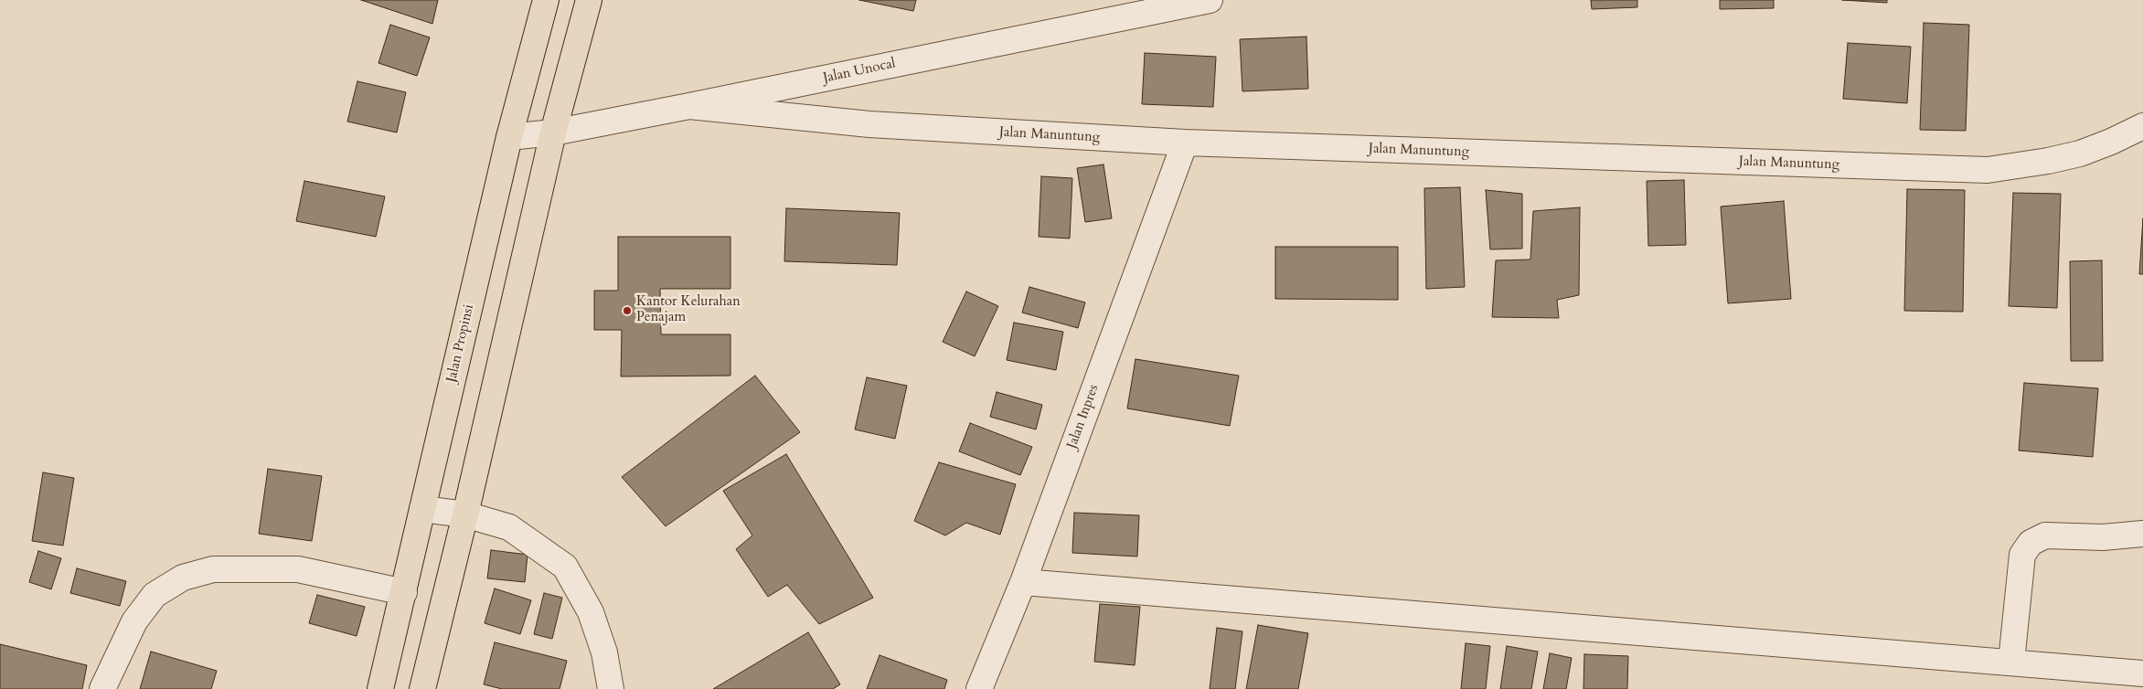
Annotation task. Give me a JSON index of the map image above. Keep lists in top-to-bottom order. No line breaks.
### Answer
{"streets":{"highway":["Jalan Propinsi"],"street":["Jalan Unocal","Jalan Manuntung","Jalan Inpres"]},"crossings":[["Jalan Unocal","Jalan Manuntung"],["Jalan Unocal","Jalan Propinsi"],["Jalan Manuntung","Jalan Inpres"]],"places":["Kantor Kelurahan Penajam"]}
